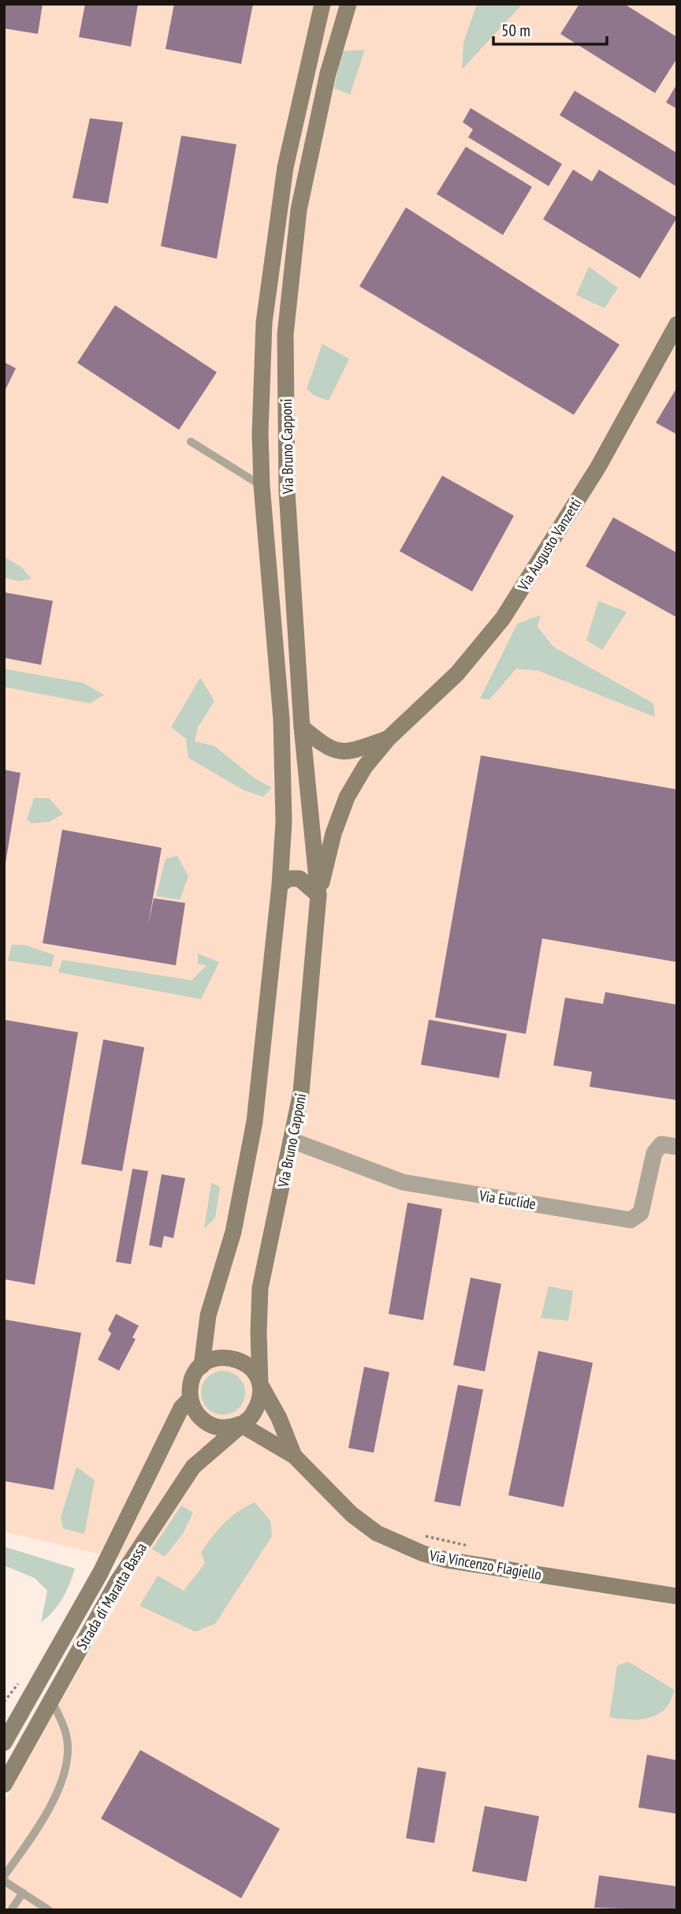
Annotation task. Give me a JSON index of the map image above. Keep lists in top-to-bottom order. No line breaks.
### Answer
{"streets":{"main road":["Via Bruno Capponi","Via Augusto Vanzetti","Via Vincenzo Flagiello","Strada di Maratta Bassa"],"street":["Via Euclide"]},"crossings":[["Via Bruno Capponi","Via Augusto Vanzetti"],["Via Bruno Capponi","Via Euclide"],["Via Bruno Capponi","Via Vincenzo Flagiello"],["Via Bruno Capponi","Strada di Maratta Bassa"],["Via Vincenzo Flagiello","Strada di Maratta Bassa"]],"scale_bar":"50 m"}
